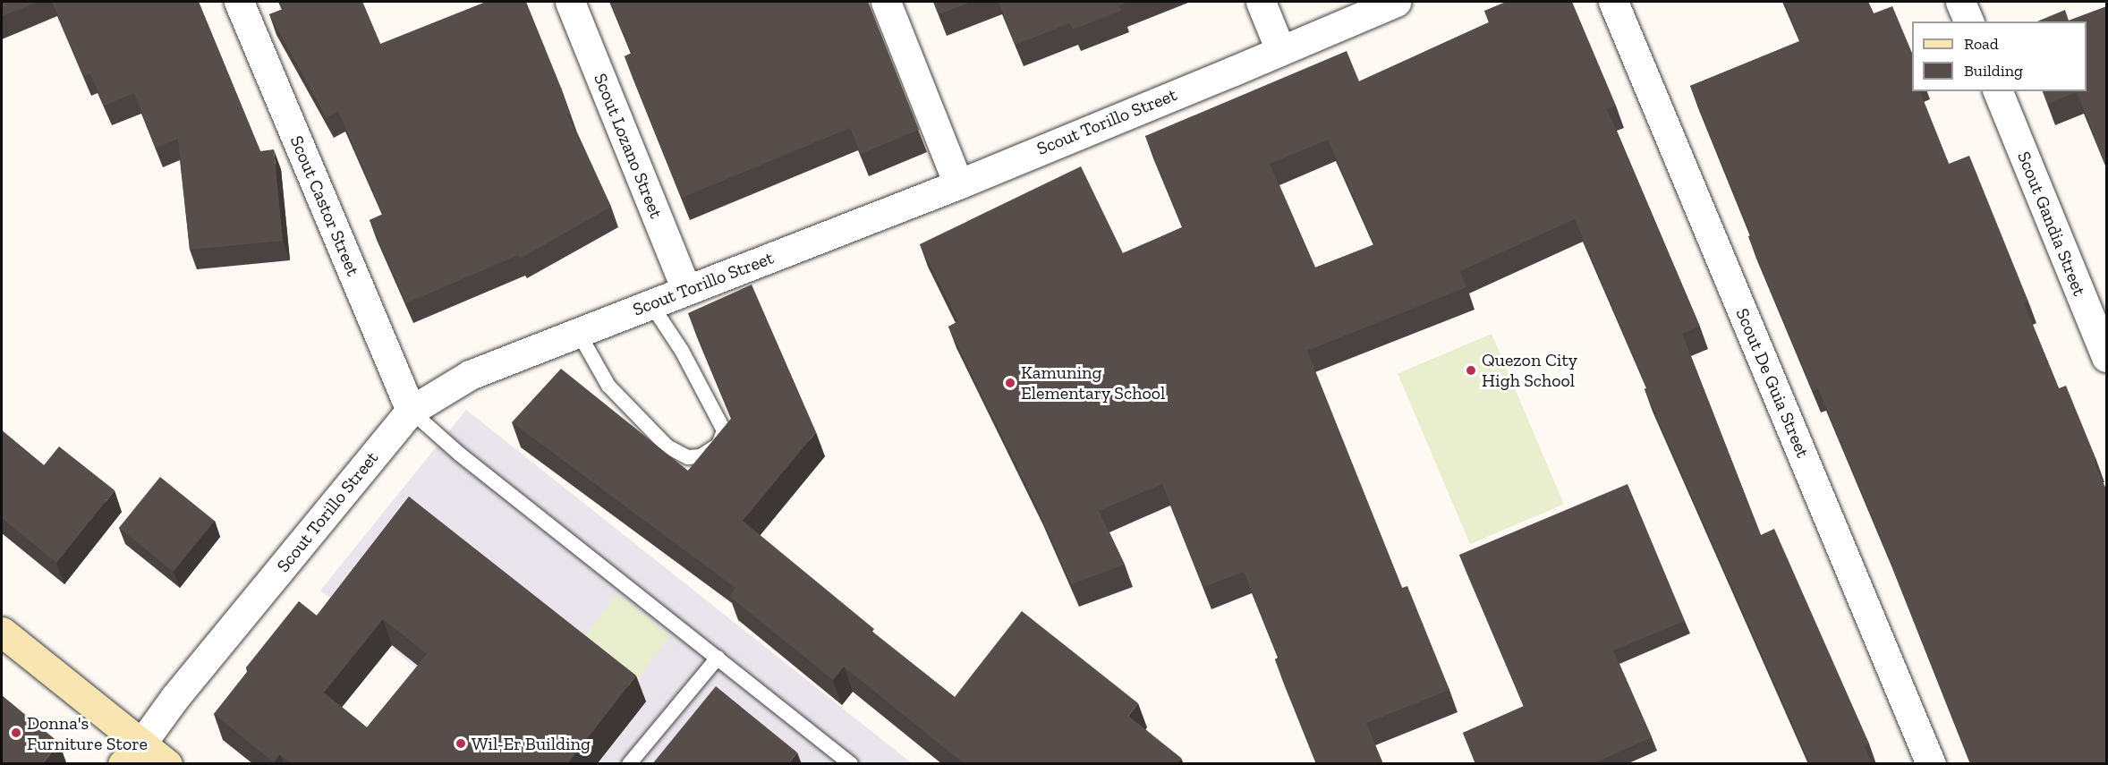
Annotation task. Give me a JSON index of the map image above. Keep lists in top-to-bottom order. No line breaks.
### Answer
{"streets":{"street":["Scout Torillo Street","Scout Lozano Street","Scout Castor Street","Scout Gandia Street","Scout De Guia Street"]},"crossings":[["Scout Torillo Street","Scout Lozano Street"],["Scout Torillo Street","Scout Castor Street"]],"places":["Quezon City High School","Kamuning Elementary School","Donna's Furniture Store","Wil-Er Building"],"legend":["Road","Building"]}
